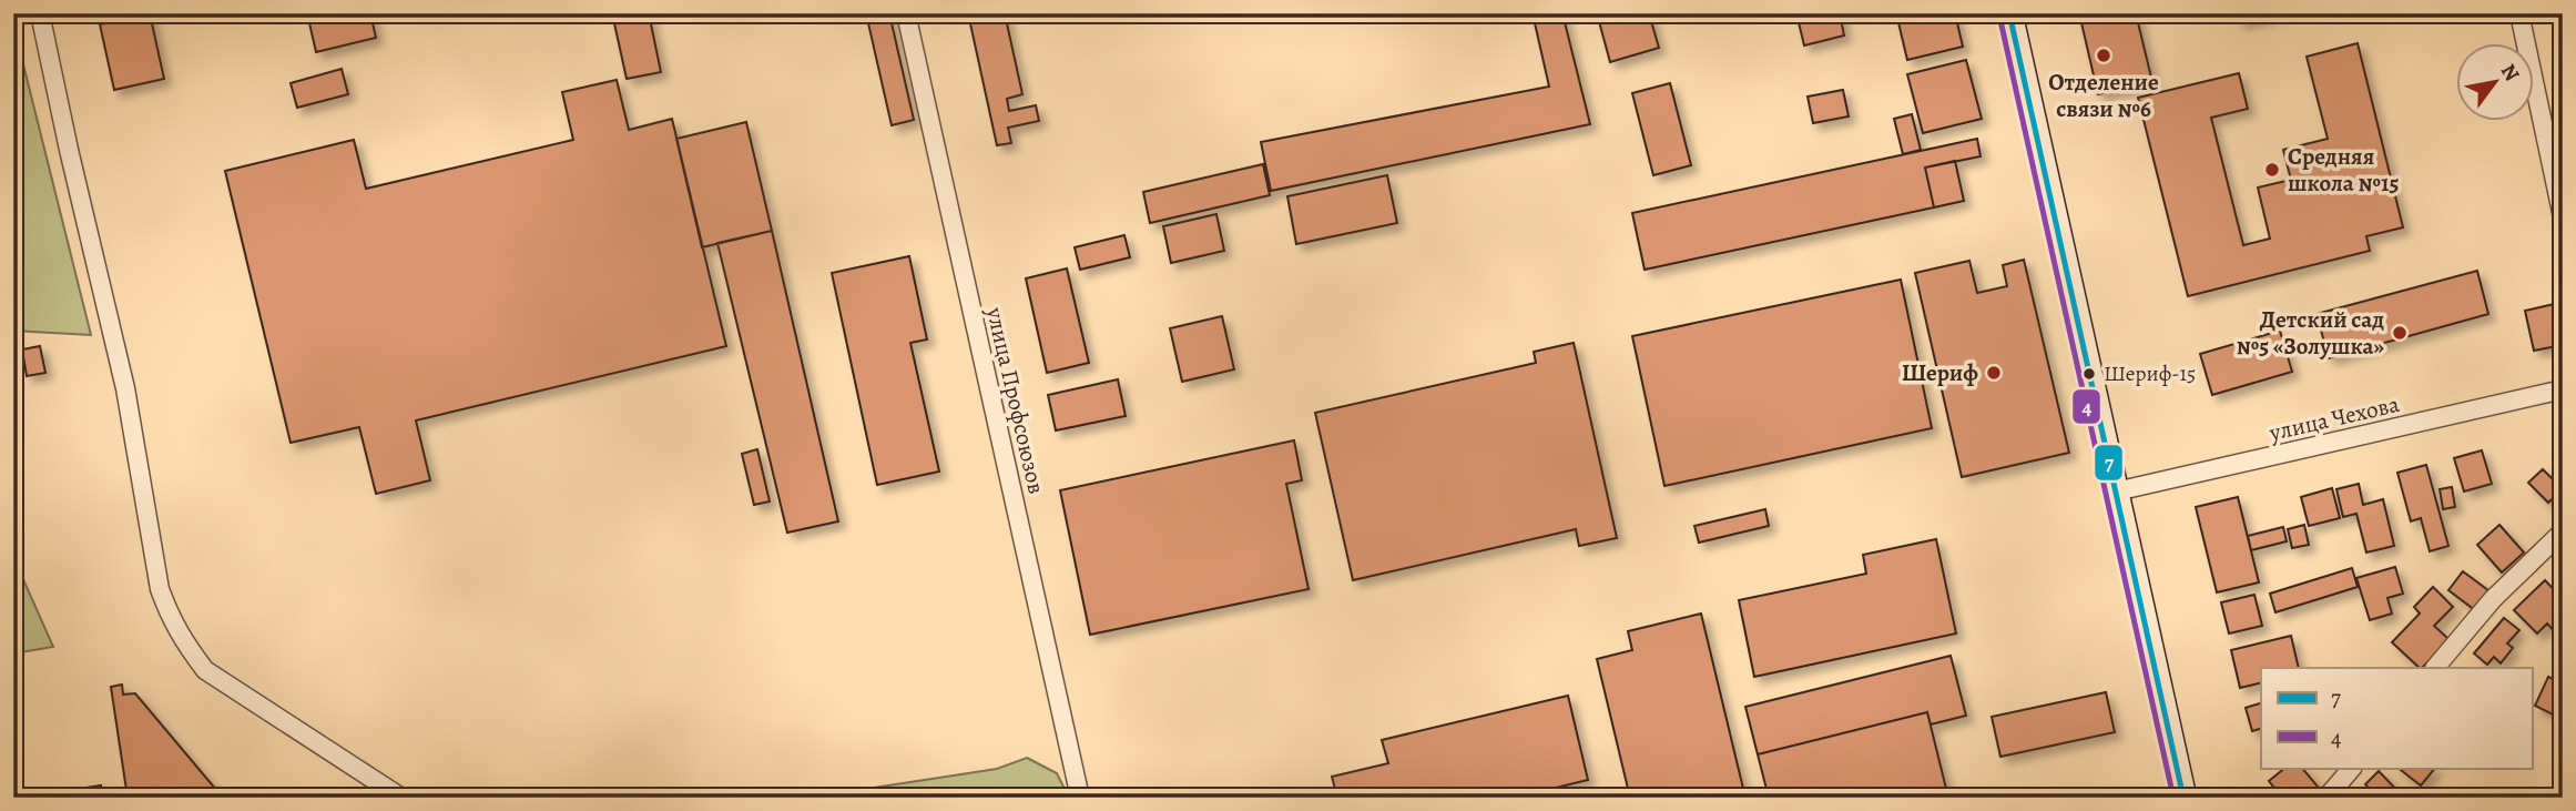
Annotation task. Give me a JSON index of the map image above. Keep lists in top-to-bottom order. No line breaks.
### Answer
{"streets":{"street":["улица Профсоюзов","улица Чехова"]},"places":["Отделение связи №6","Средняя школа №15","Детский сад №5 «Золушка»","Шериф","Шериф-15"],"lines":["transit line 7","transit line 4"],"legend":["7","4"],"north":"top right"}
